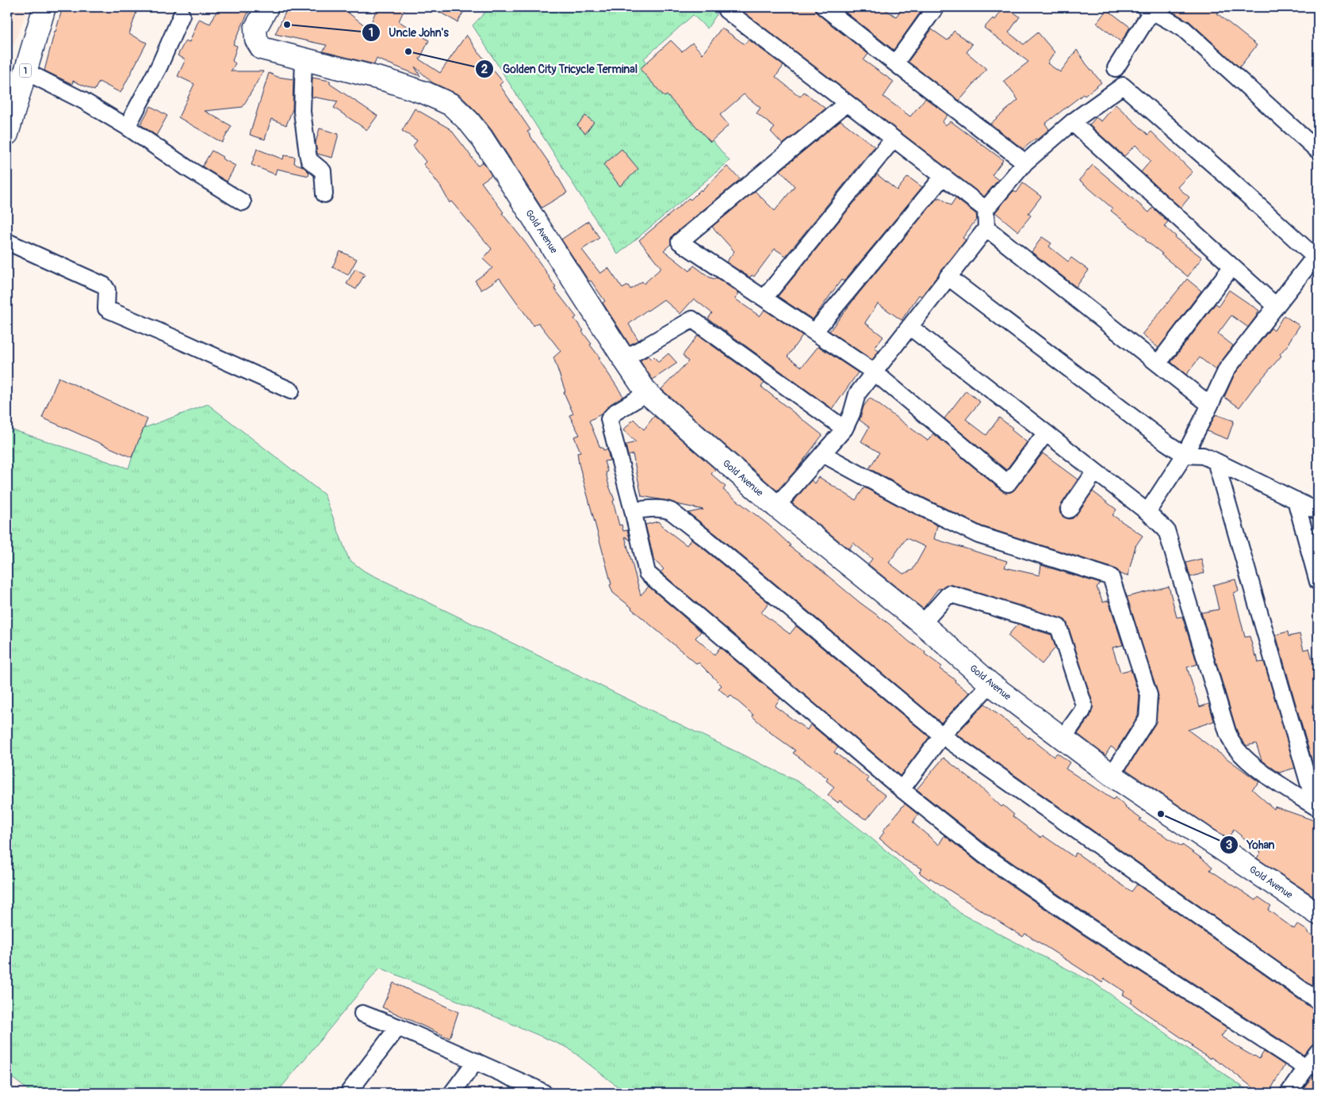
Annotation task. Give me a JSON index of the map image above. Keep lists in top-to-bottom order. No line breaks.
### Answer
{"streets":{"main road":["1","Gold Avenue"]},"places":["Uncle John's","Golden City Tricycle Terminal","Yohan"]}
